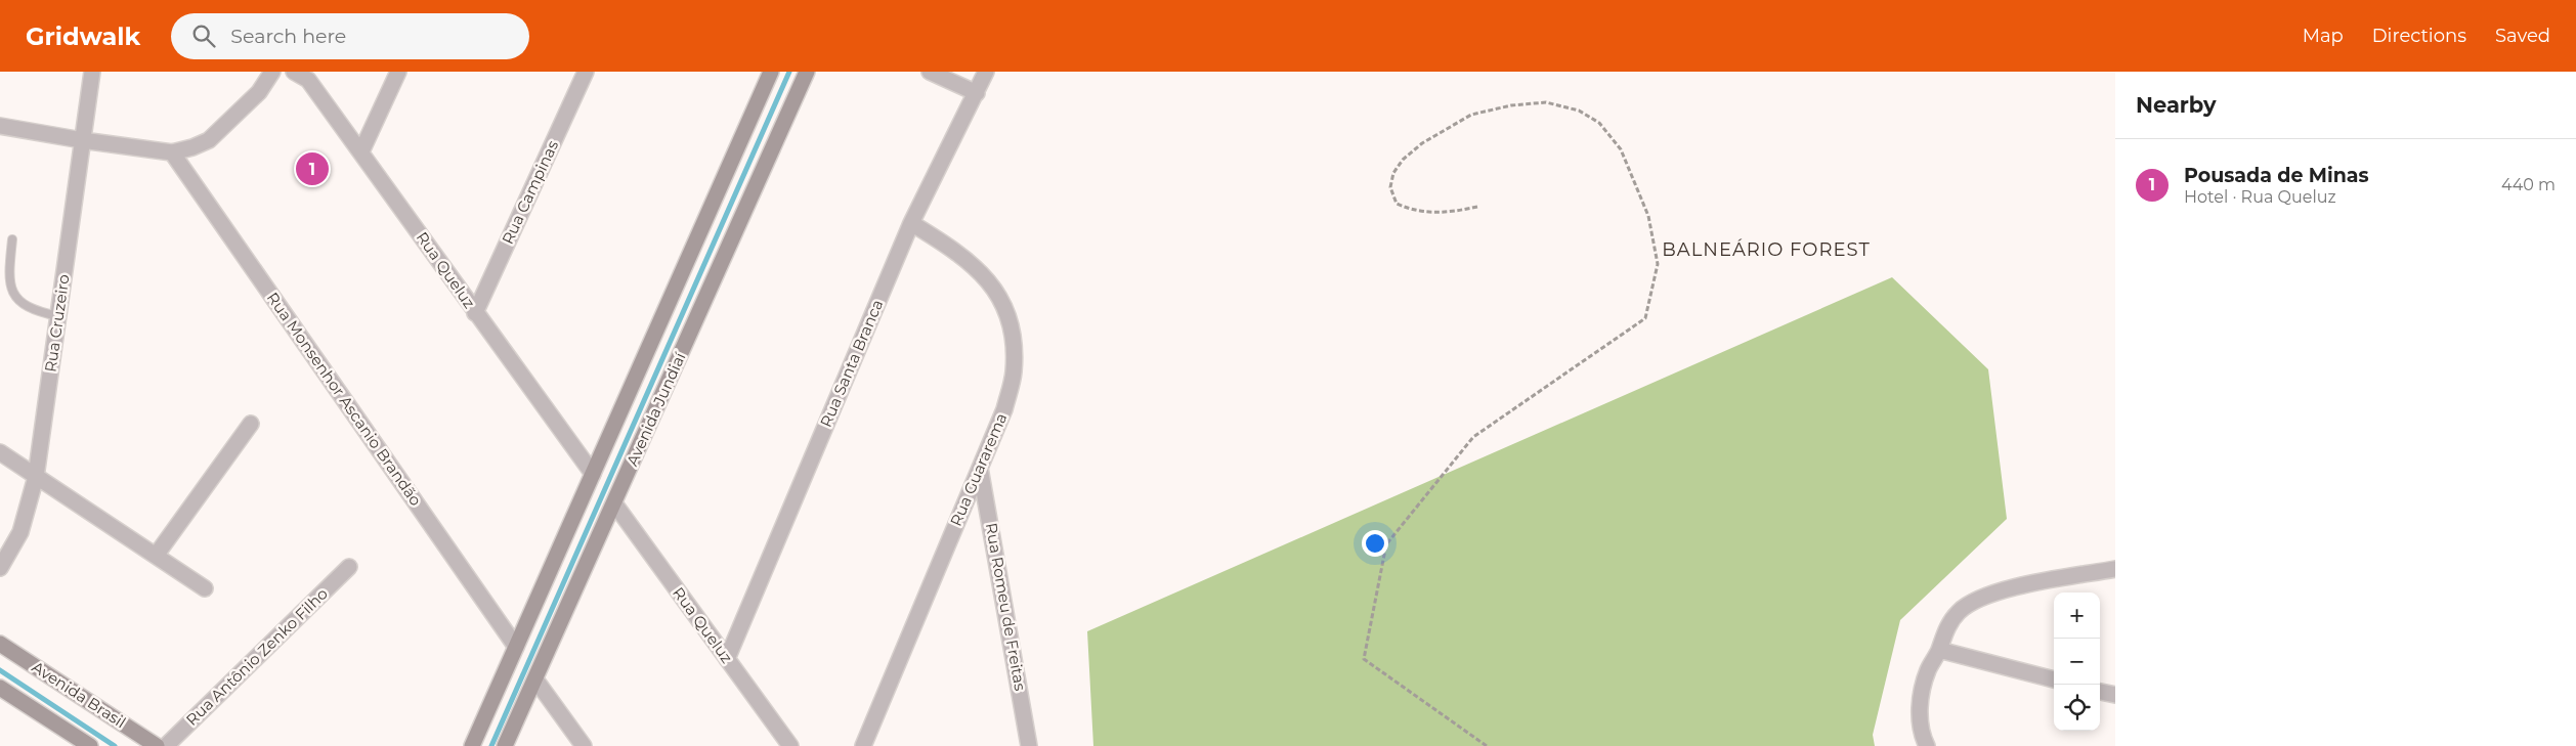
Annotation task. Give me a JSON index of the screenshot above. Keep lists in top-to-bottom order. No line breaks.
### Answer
{"streets":{"main road":["Avenida Jundiaí","Avenida Brasil"],"street":["Rua Campinas","Rua Queluz","Rua Cruzeiro","Rua Santa Branca","Rua Monsenhor Ascanio Brandão","Rua Guararema","Rua Romeu de Freitas","Rua Antônio Zenko Filho"]},"crossings":[["Rua Campinas","Rua Queluz"],["Rua Queluz","Rua Santa Branca"],["Rua Queluz","Avenida Jundiaí"],["Rua Santa Branca","Rua Guararema"],["Rua Monsenhor Ascanio Brandão","Avenida Jundiaí"],["Rua Guararema","Rua Romeu de Freitas"]],"districts":["BALNEÁRIO FOREST"],"page":{"header":"Gridwalk","search":"Search here","nav":["Map","Directions","Saved"],"heading":"Nearby","list":[{"mark":"1","name":"Pousada de Minas","note":"Hotel · Rua Queluz","value":"440 m"}],"pins":"1","map_buttons":["+","−"]}}
